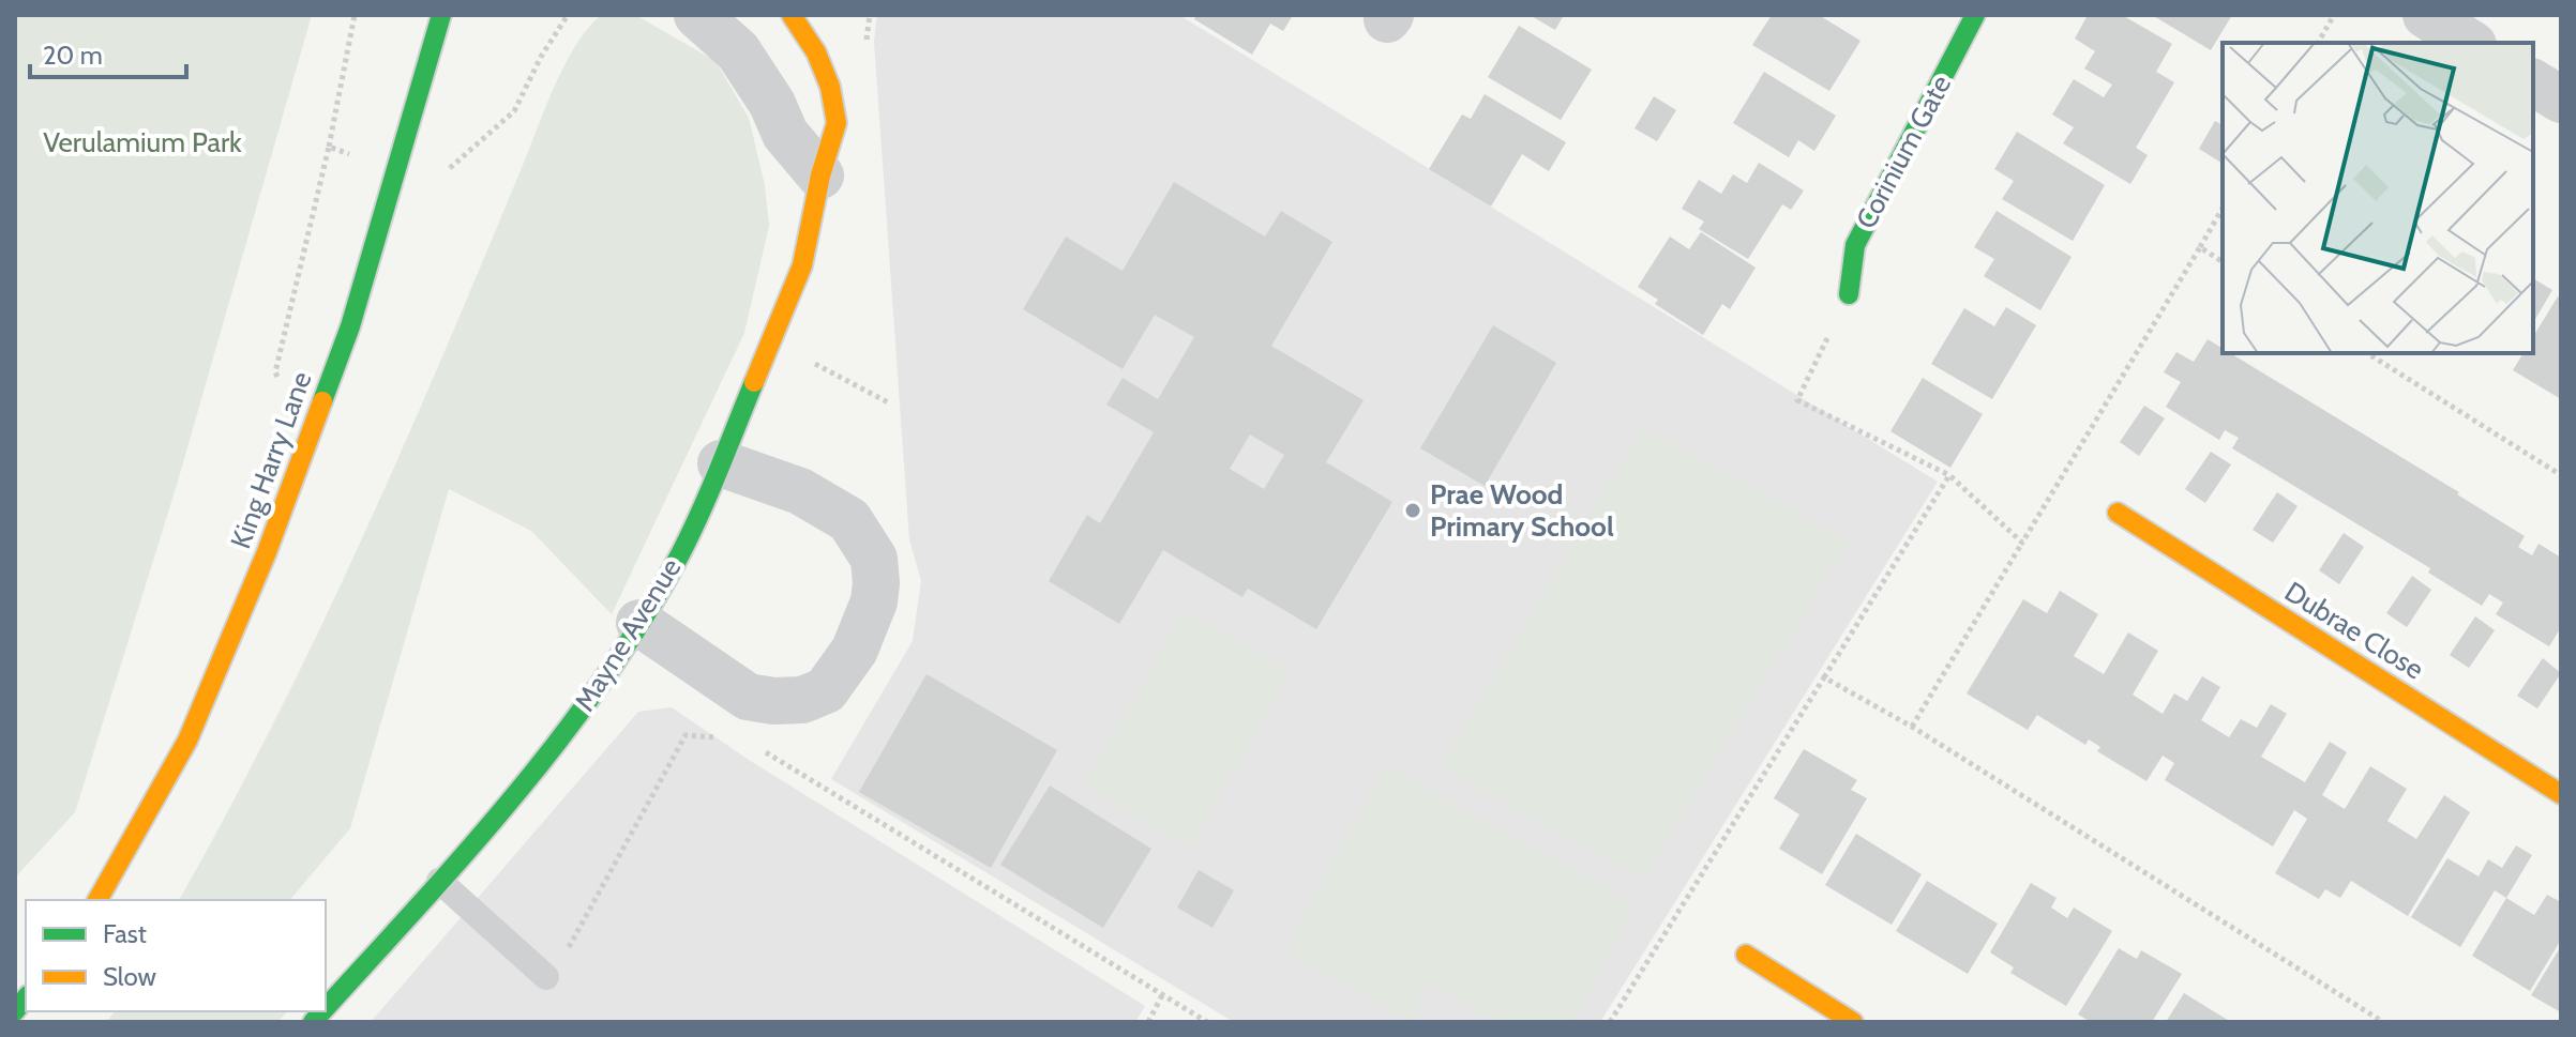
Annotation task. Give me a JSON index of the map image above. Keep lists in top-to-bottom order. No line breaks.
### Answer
{"streets":{"street":["Corinium Gate","King Harry Lane","Dubrae Close","Mayne Avenue"]},"parks":["Verulamium Park"],"places":["Prae Wood Primary School"],"legend":["Fast","Slow"],"scale_bar":"20 m"}
